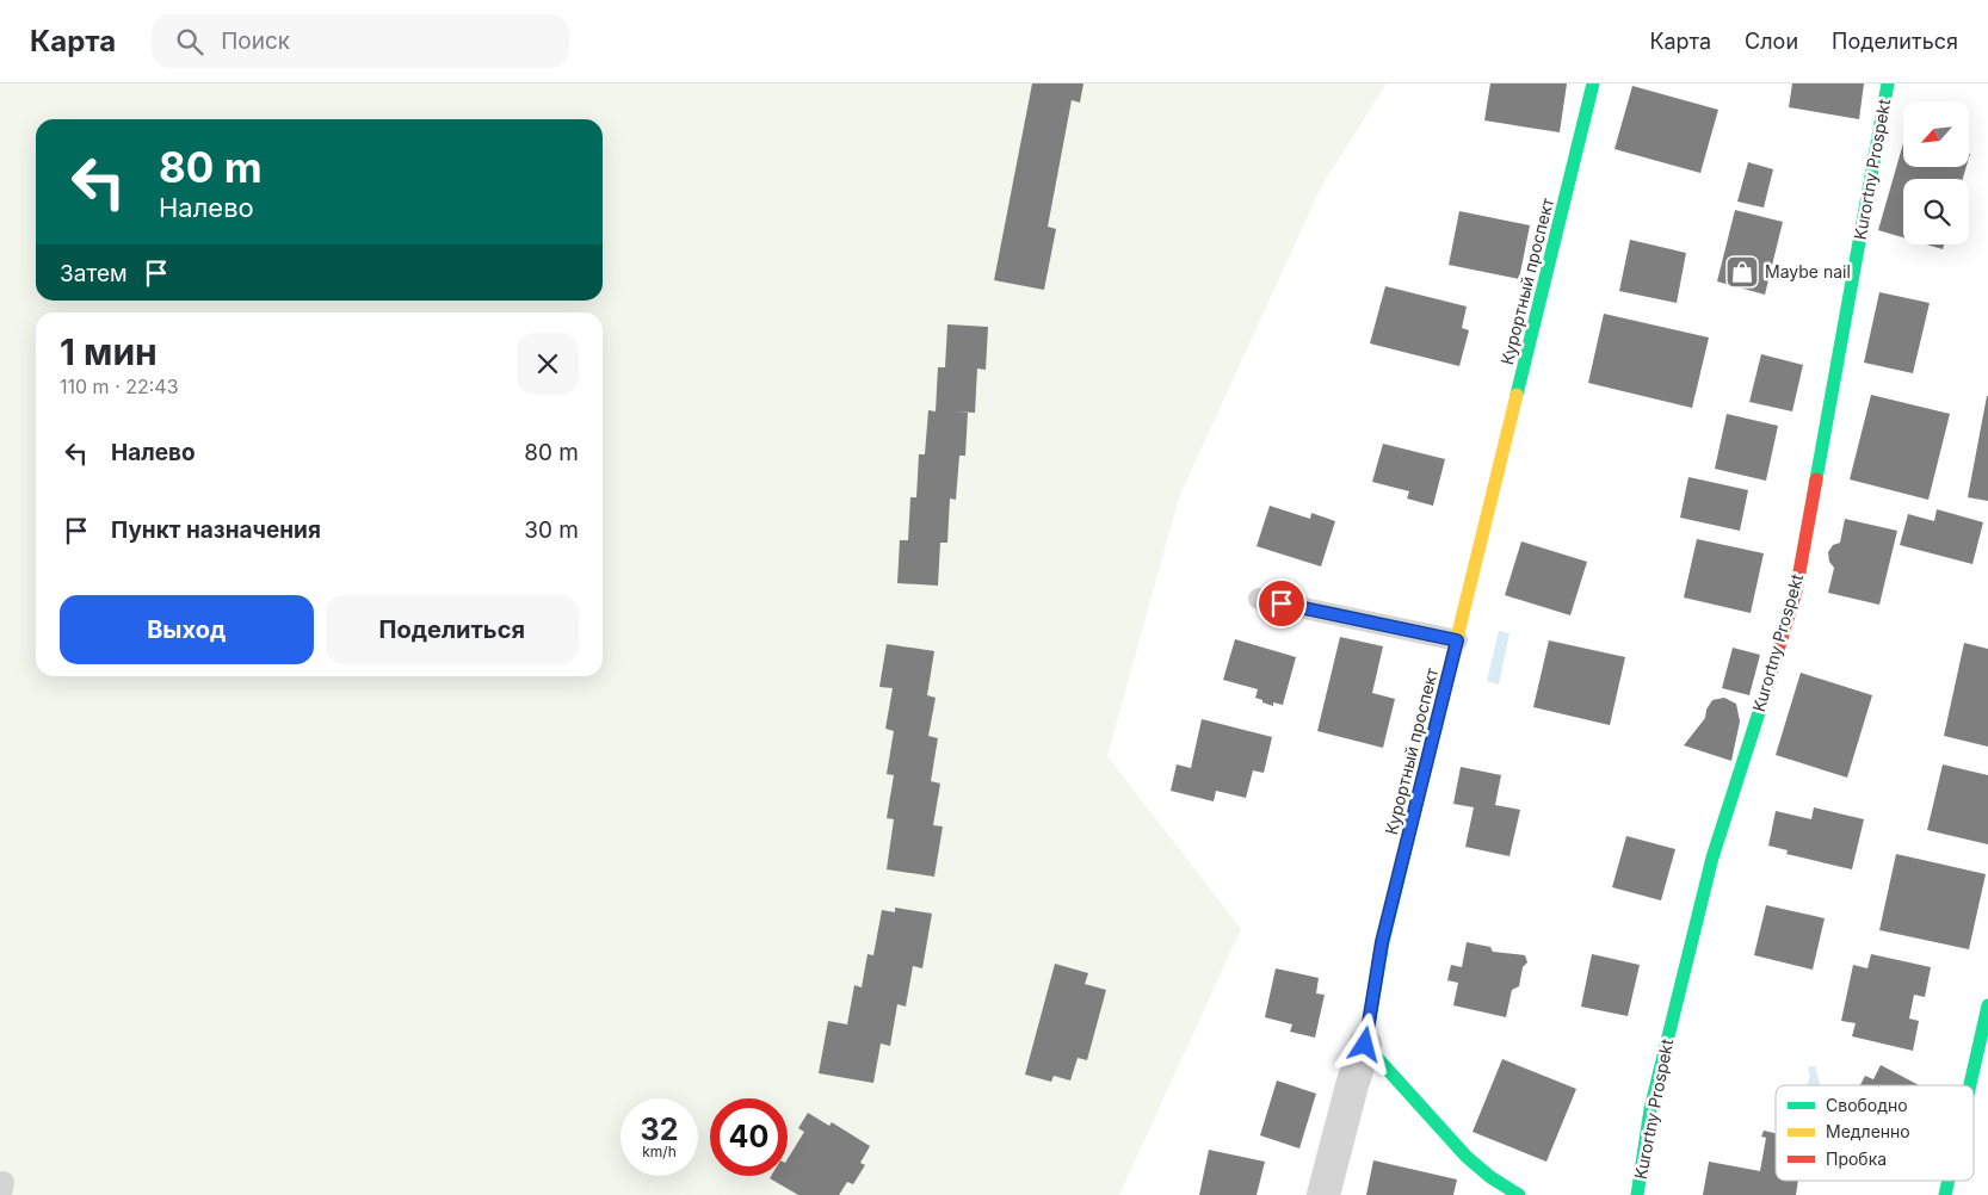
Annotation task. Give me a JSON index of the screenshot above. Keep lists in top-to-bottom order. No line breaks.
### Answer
{"streets":{"street":["Kurortny Prospekt","Курортный проспект"]},"places":{"shop":["Maybe nail"]},"legend":["Свободно","Медленно","Пробка"],"north":"bottom left","page":{"header":"Карта","search":"Поиск","nav":["Карта","Слои","Поделиться"],"turn":["80 m","Налево"],"then":"Затем","heading":["1 мин","110 m · 22:43"],"list":[{"name":"Налево","value":"80 m"},{"name":"Пункт назначения","value":"30 m"}],"buttons":["Выход","Поделиться"],"speed":"32 km/h","limit":"40"}}
